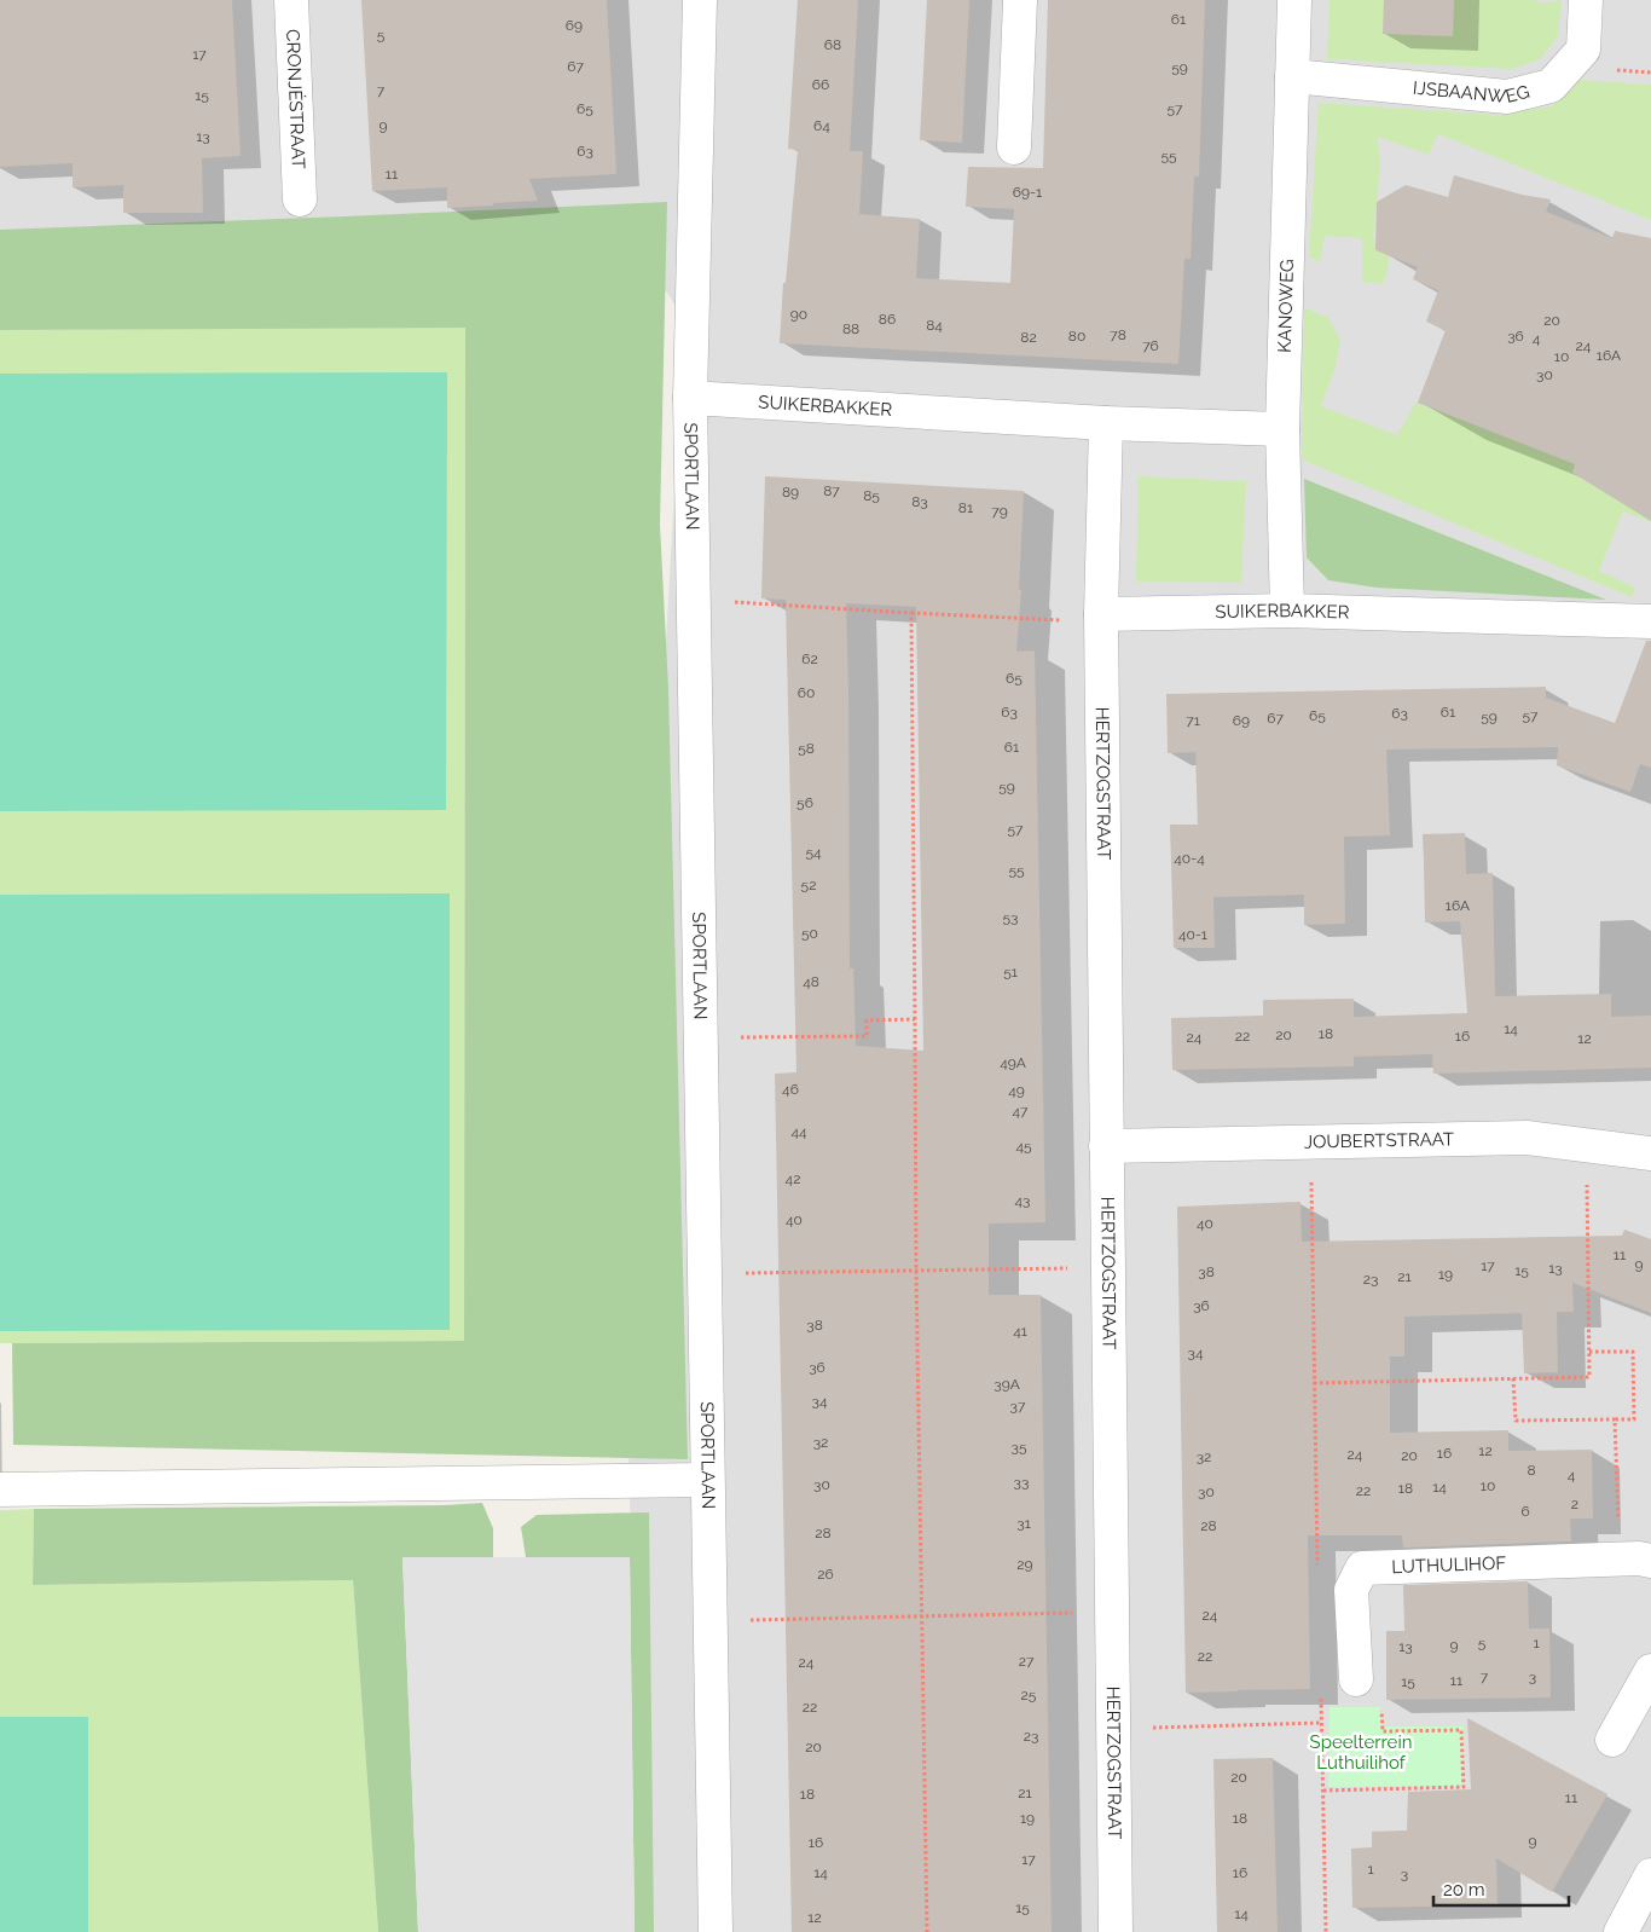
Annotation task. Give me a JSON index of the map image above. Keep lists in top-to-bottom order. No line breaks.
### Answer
{"streets":{"street":["IJSBAANWEG","CRONJÉSTRAAT","KANOWEG","SUIKERBAKKER","SPORTLAAN","HERTZOGSTRAAT","JOUBERTSTRAAT","LUTHULIHOF"]},"crossings":[["IJSBAANWEG","KANOWEG"],["KANOWEG","SUIKERBAKKER"],["SUIKERBAKKER","SPORTLAAN"],["SUIKERBAKKER","HERTZOGSTRAAT"],["HERTZOGSTRAAT","JOUBERTSTRAAT"]],"parks":["Speelterrein Luthuilihof"],"house_numbers":["61","69","5","68","17","67","59","66","7","15","65","57","9","64","13","63","55","11","69-1","90","86","20","84","88","78","80","36","82","4","76","24","16A","10","30","87","89","85","83","81","79","62","65","60","63","61","63","65","57","59","67","71","69","61","58","59","56","57","54","40-4","55","52","16A","53","50","40-1","51","48","14","18","20","22","16","24","12","49A","46","49","47","44","45","42","43","40","40","11","9","17","13","15","38","19","21","23","36","38","41","34","36","39A","34","37","32","35","12","16","24","20","32","8","4","33","30","10","14","18","22","30","2","6","31","28","28","29","26","24","5","1","9","13","22","27","24","7","3","11","15","25","22","23","20","20","21","18","11","19","18","9","16","17","1","14","16","3","15","14","12"],"scale_bar":"20 m"}
